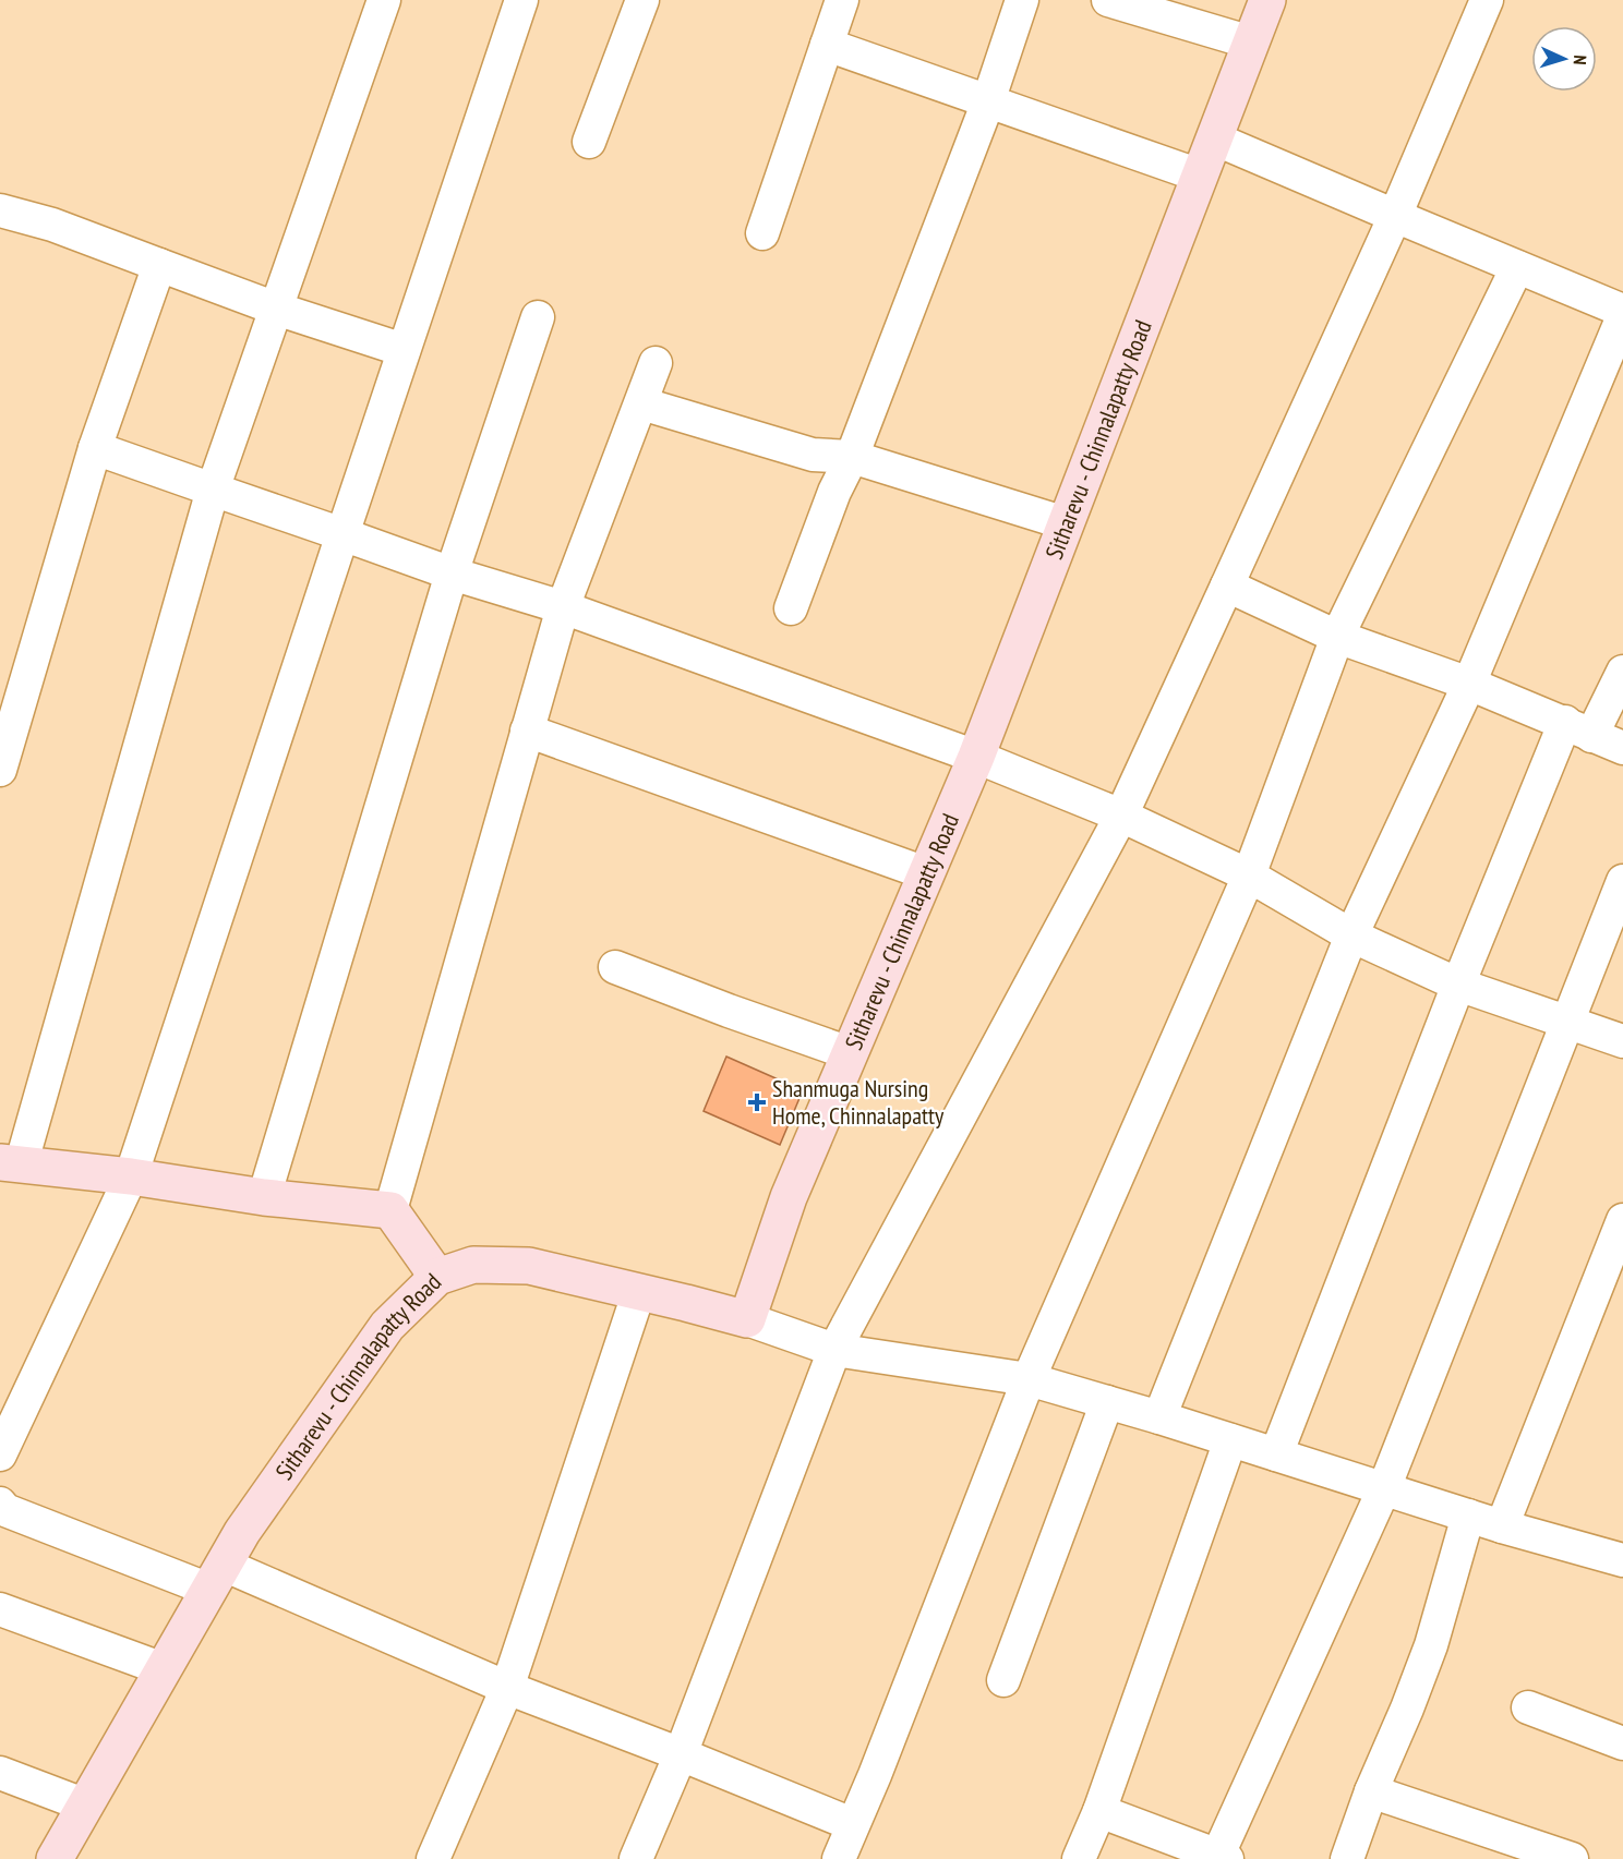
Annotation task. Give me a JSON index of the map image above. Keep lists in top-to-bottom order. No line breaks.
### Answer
{"streets":{"main road":["Sitharevu - Chinnalapatty Road"]},"places":{"health":["Shanmuga Nursing Home, Chinnalapatty"]},"north":"right"}
